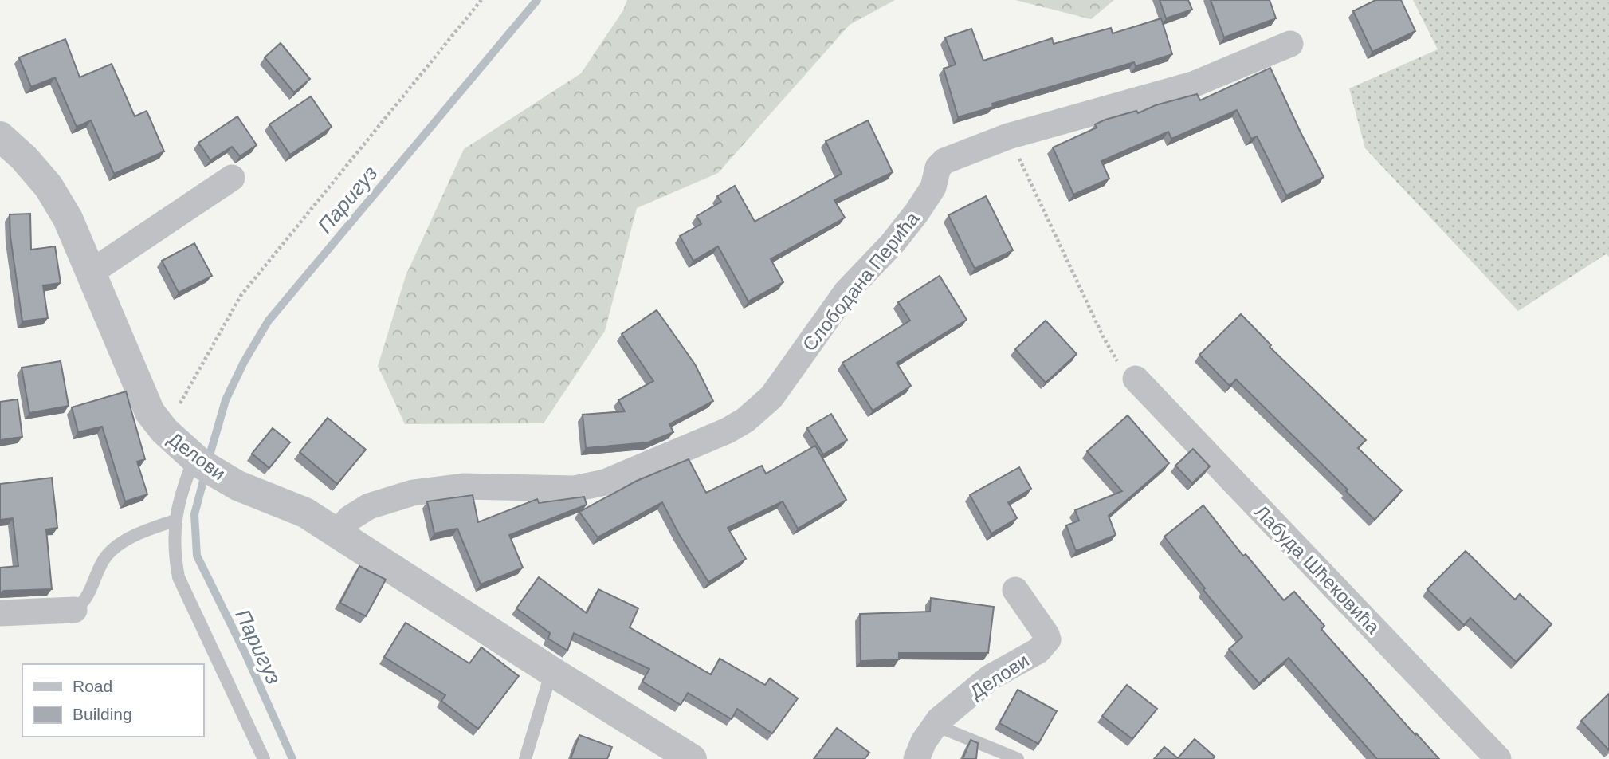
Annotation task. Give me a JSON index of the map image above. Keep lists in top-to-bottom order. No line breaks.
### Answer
{"streets":{"street":["Слободана Перића","Делови","Лабуда Шћековића"]},"crossings":[["Слободана Перића","Делови"]],"water":["Паригуз"],"legend":["Road","Building"]}
